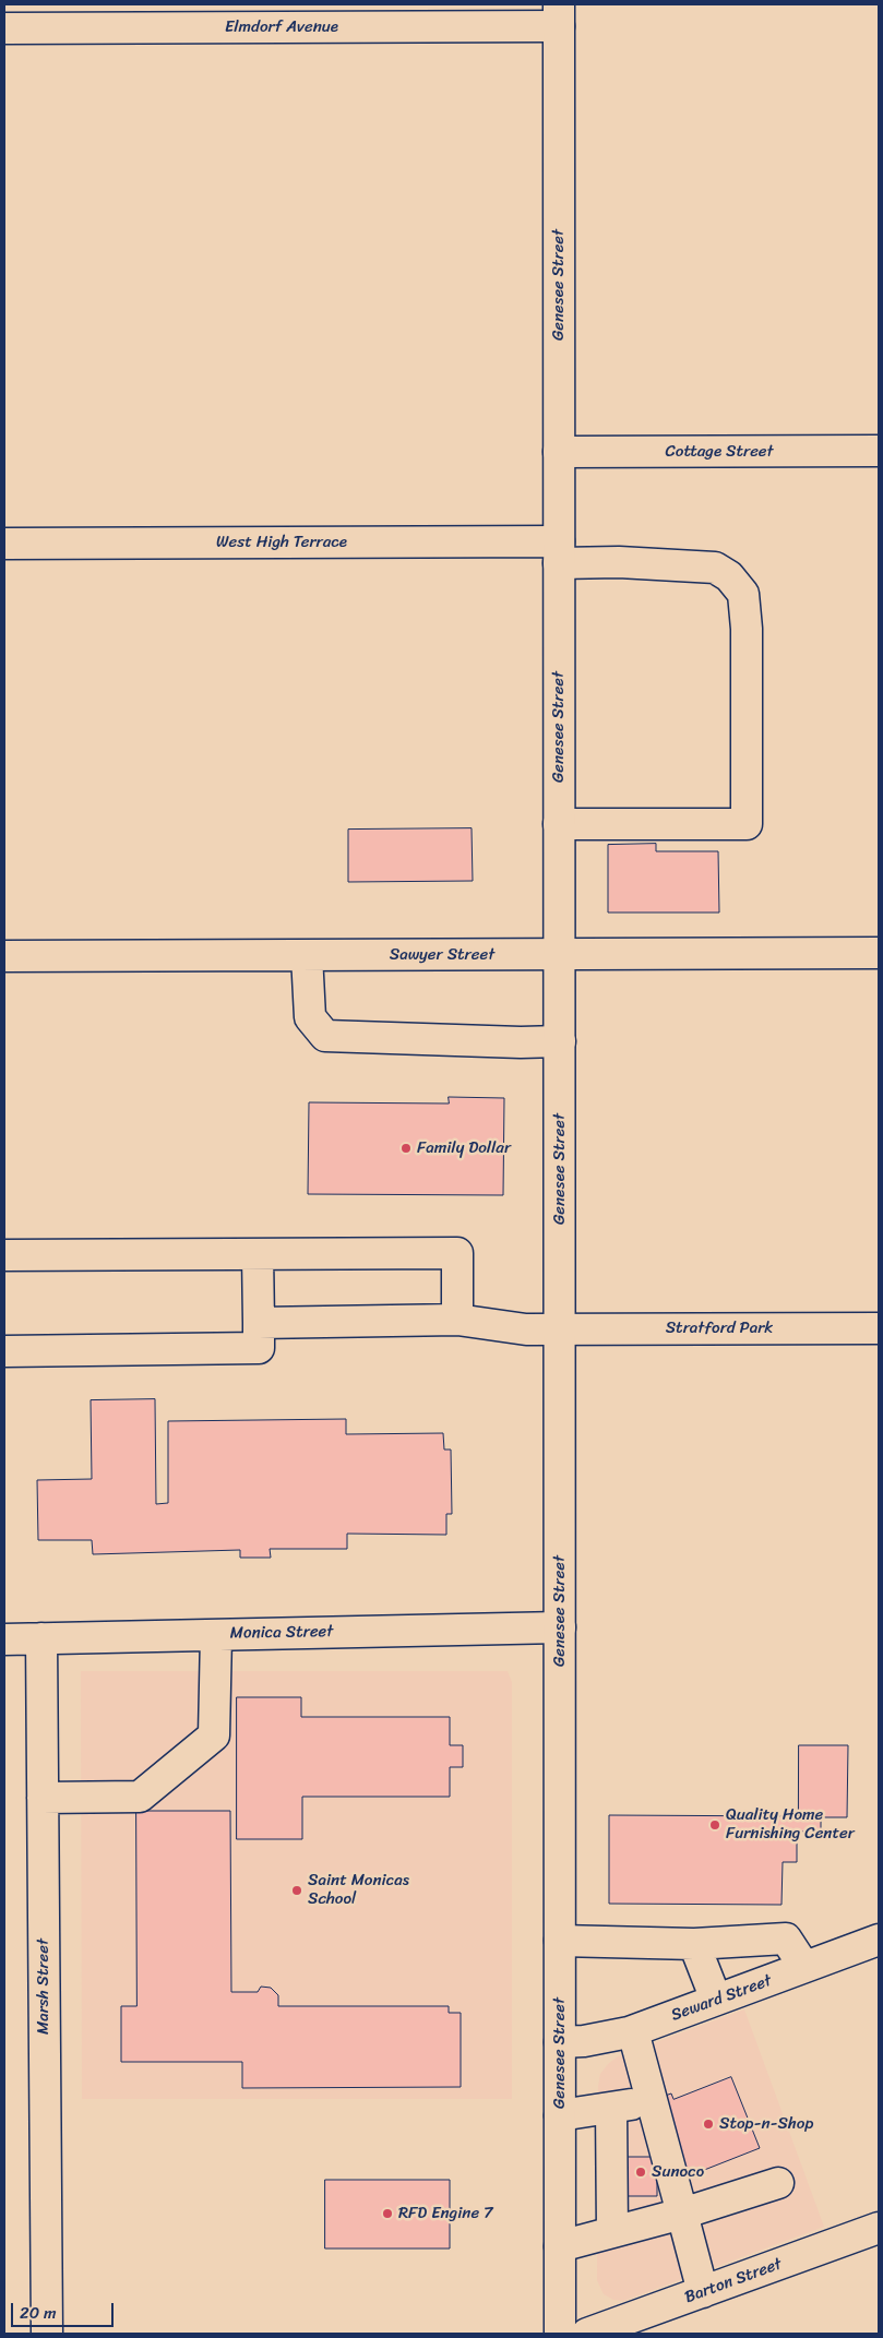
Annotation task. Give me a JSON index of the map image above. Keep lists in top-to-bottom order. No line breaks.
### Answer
{"streets":{"street":["Elmdorf Avenue","Genesee Street","Cottage Street","West High Terrace","Sawyer Street","Stratford Park","Monica Street","Marsh Street","Seward Street","Barton Street"]},"crossings":[["Elmdorf Avenue","Genesee Street"],["Genesee Street","Cottage Street"],["Genesee Street","West High Terrace"],["Genesee Street","Sawyer Street"],["Genesee Street","Stratford Park"],["Genesee Street","Monica Street"],["Genesee Street","Seward Street"],["Monica Street","Marsh Street"]],"places":["Family Dollar","Quality Home Furnishing Center","Saint Monicas School","Stop-n-Shop","Sunoco","RFD Engine 7"],"scale_bar":"20 m"}
